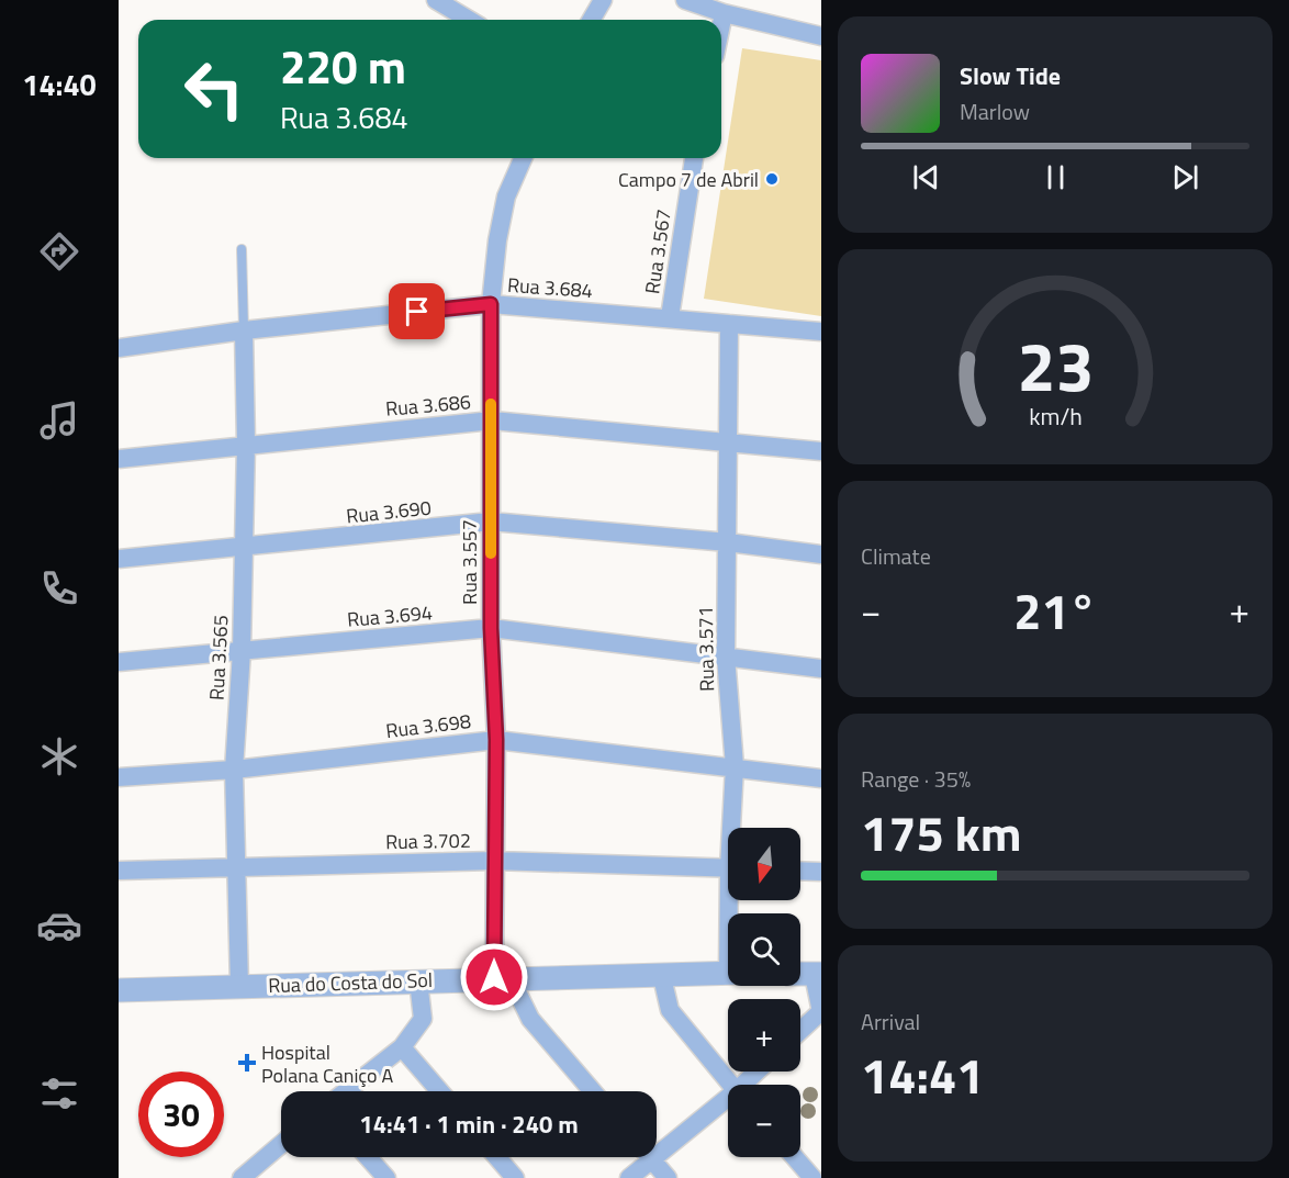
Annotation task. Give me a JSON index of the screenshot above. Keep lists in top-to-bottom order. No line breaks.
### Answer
{"streets":{"street":["Rua 3.567","Rua 3.684","Rua 3.686","Rua 3.690","Rua 3.557","Rua 3.694","Rua 3.571","Rua 3.565","Rua 3.698","Rua 3.702","Rua do Costa do Sol"]},"crossings":[["Rua 3.567","Rua 3.684"],["Rua 3.684","Rua 3.557"],["Rua 3.684","Rua 3.571"],["Rua 3.684","Rua 3.565"],["Rua 3.686","Rua 3.557"],["Rua 3.686","Rua 3.571"],["Rua 3.686","Rua 3.565"],["Rua 3.690","Rua 3.557"],["Rua 3.690","Rua 3.571"],["Rua 3.690","Rua 3.565"],["Rua 3.557","Rua 3.694"],["Rua 3.557","Rua 3.698"],["Rua 3.557","Rua 3.702"],["Rua 3.557","Rua do Costa do Sol"],["Rua 3.694","Rua 3.571"],["Rua 3.694","Rua 3.565"],["Rua 3.571","Rua 3.698"],["Rua 3.565","Rua 3.698"],["Rua 3.565","Rua 3.702"],["Rua 3.565","Rua do Costa do Sol"]],"places":{"other":["Campo 7 de Abril"],"health":["Hospital Polana Caniço A"]},"north":"bottom","page":{"tabs":"14:40","turn":["220 m","Rua 3.684"],"song":["Slow Tide","Marlow"],"tile":["Climate",["Range · 35%","175 km"],["Arrival","14:41"]],"heat":["−","21°","+"],"map_buttons":["+","−"],"limit":"30","trip":"14:41 · 1 min · 240 m","gauge":["23","km/h"]}}
